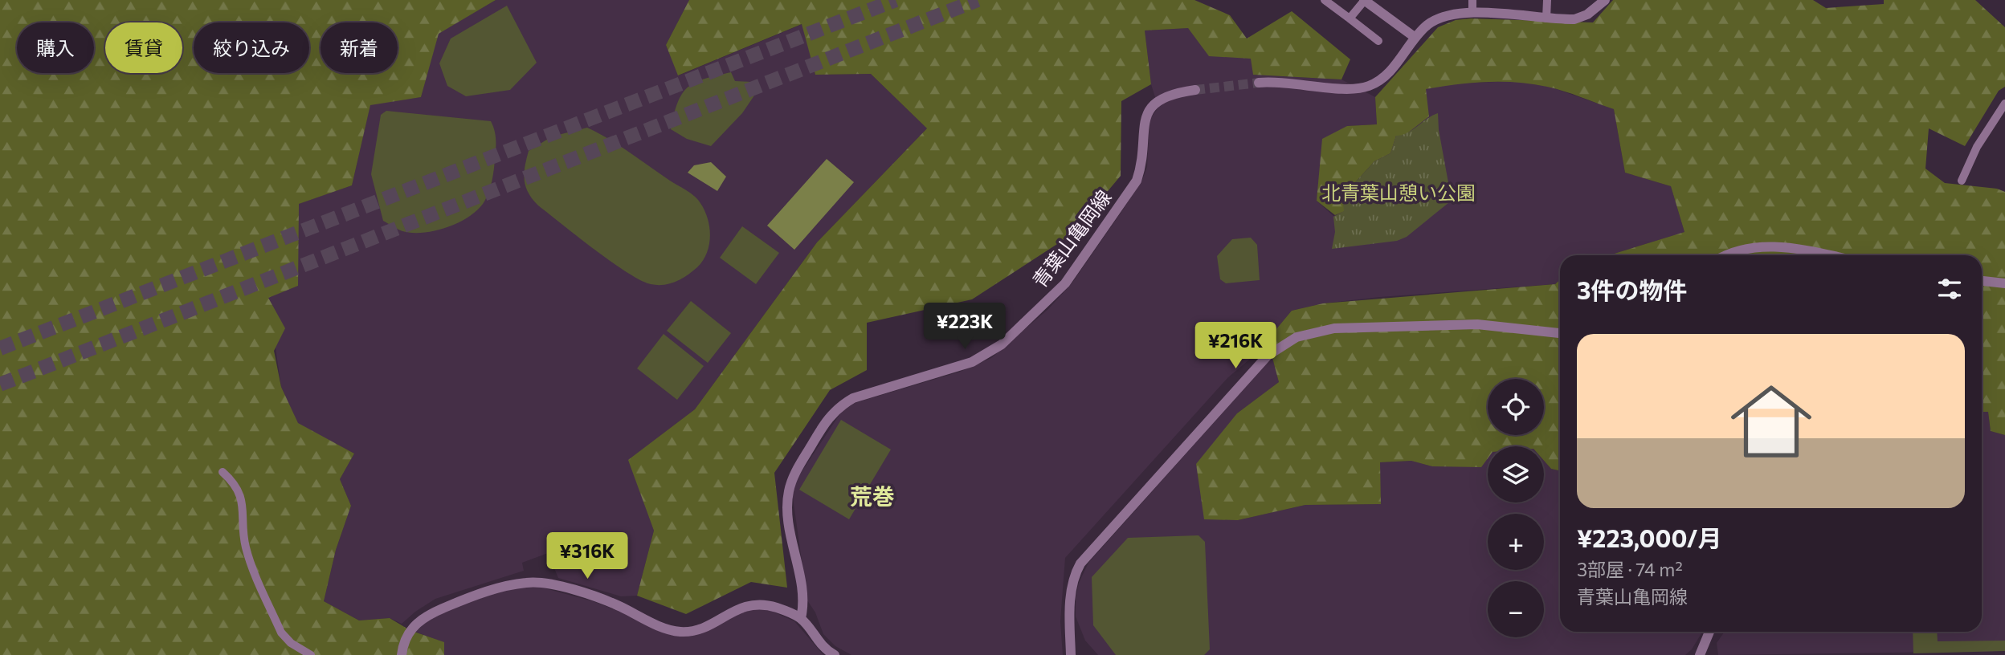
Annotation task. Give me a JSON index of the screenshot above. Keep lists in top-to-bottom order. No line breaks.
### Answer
{"streets":{"street":["青葉山亀岡線"]},"districts":["荒巻"],"parks":["北青葉山憩い公園"],"page":{"chip":["購入","賃貸","絞り込み","新着"],"heading":"3件の物件","price":["¥223K","¥216K","¥316K"],"list":[{"name":"¥223,000/月","note":"3部屋 · 74 m² · 青葉山亀岡線"}],"map_buttons":["+","−"]}}
